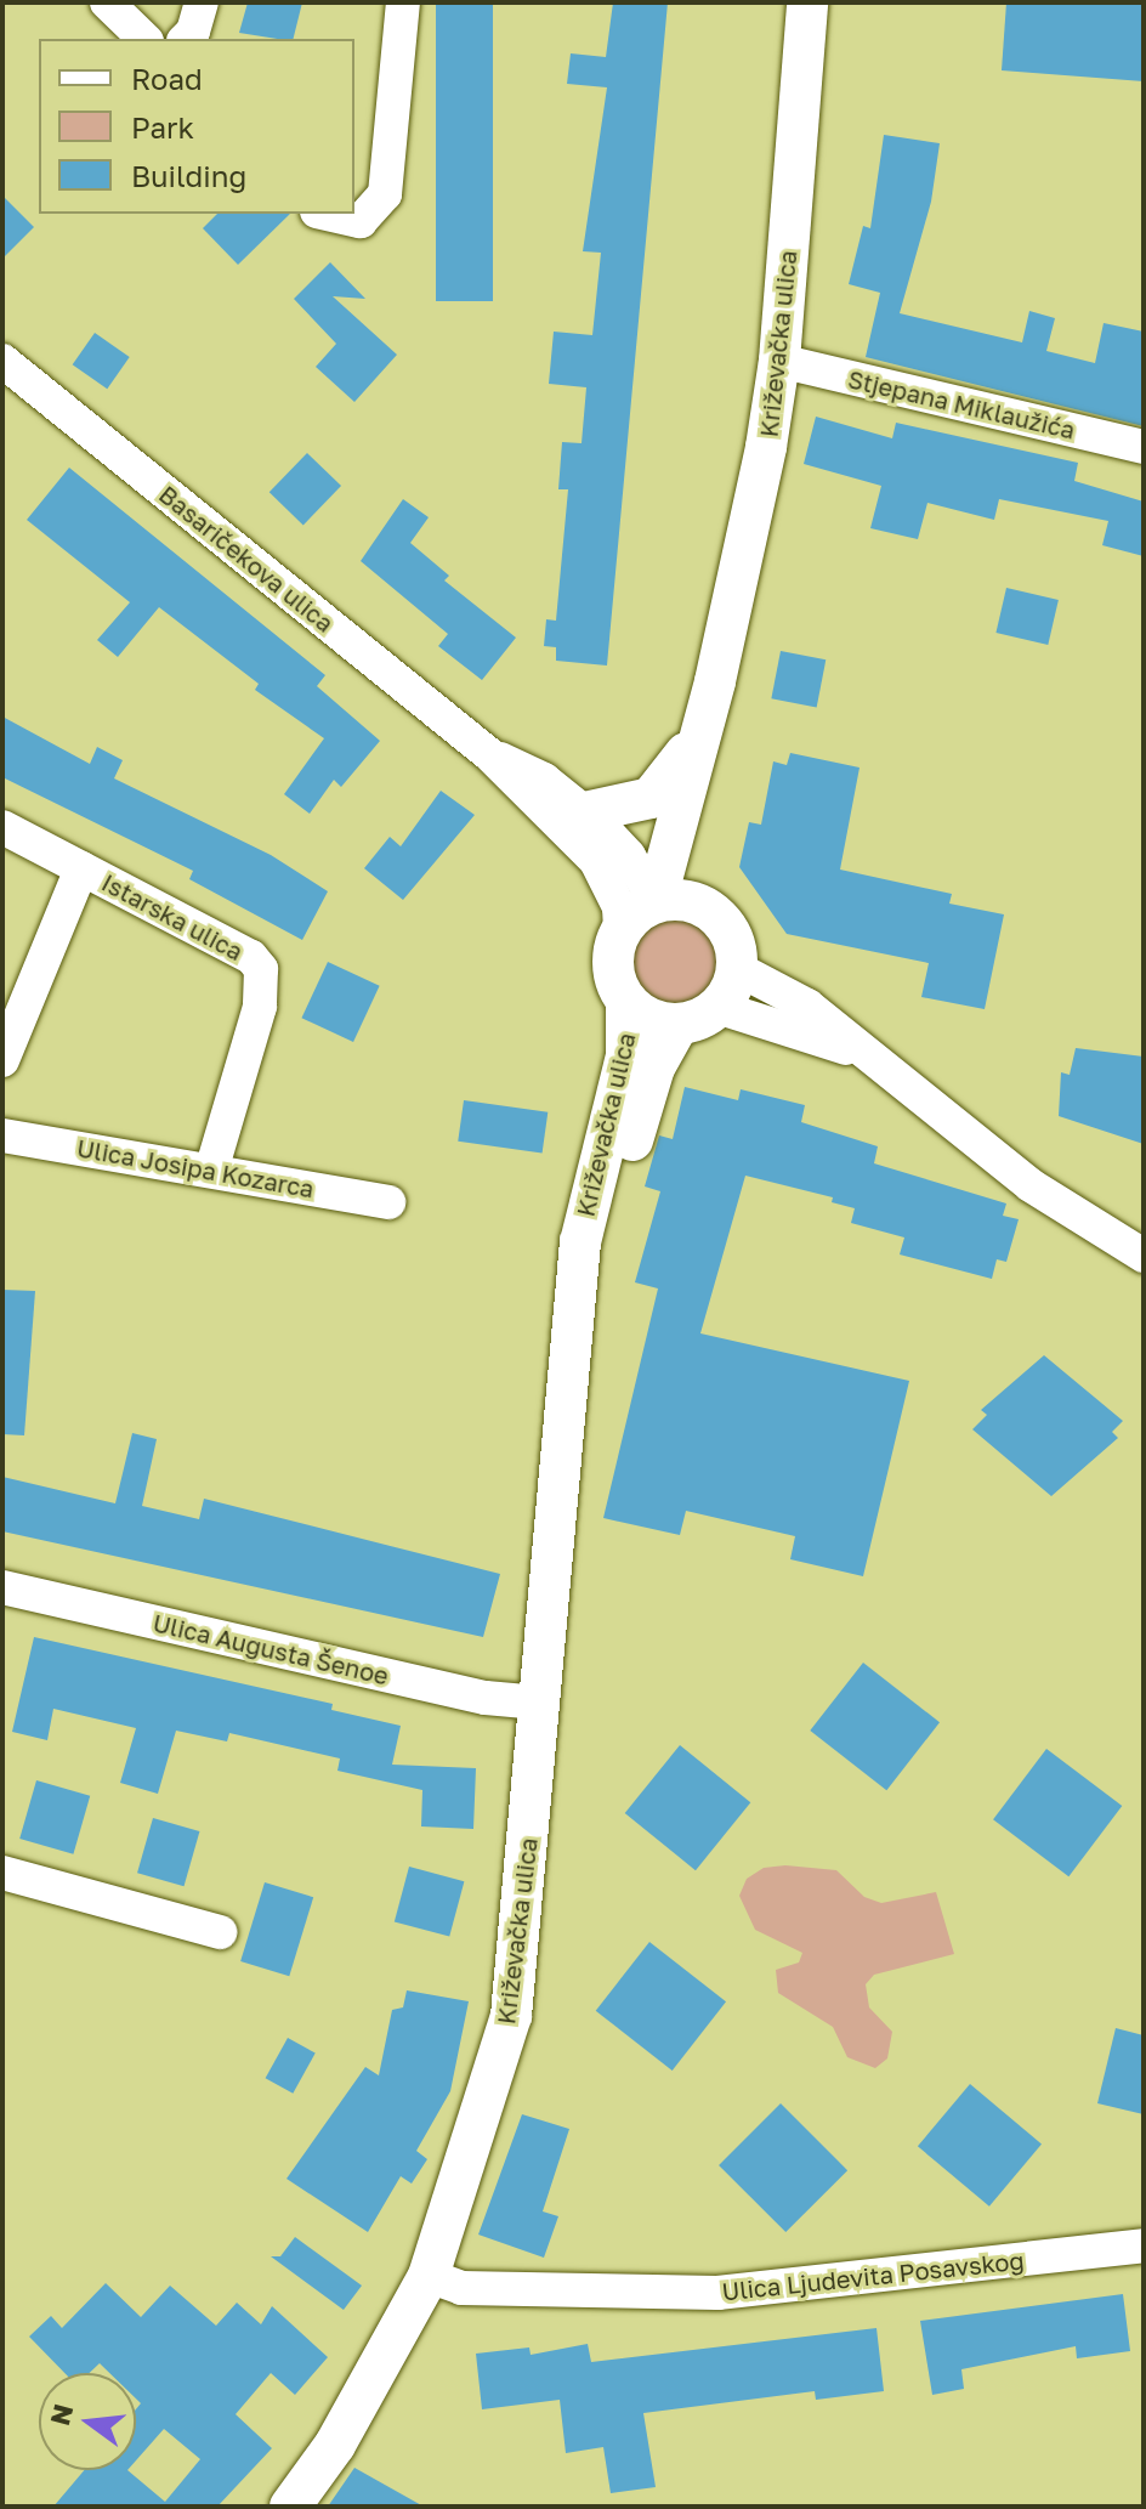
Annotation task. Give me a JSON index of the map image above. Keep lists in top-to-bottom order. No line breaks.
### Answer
{"streets":{"main road":["Križevačka ulica"],"street":["Stjepana Miklaužića","Basaričekova ulica","Istarska ulica","Ulica Josipa Kozarca","Ulica Augusta Šenoe","Ulica Ljudevita Posavskog"]},"crossings":[["Križevačka ulica","Stjepana Miklaužića"],["Križevačka ulica","Basaričekova ulica"],["Križevačka ulica","Ulica Augusta Šenoe"],["Križevačka ulica","Ulica Ljudevita Posavskog"],["Istarska ulica","Ulica Josipa Kozarca"]],"legend":["Road","Park","Building"],"north":"left"}
